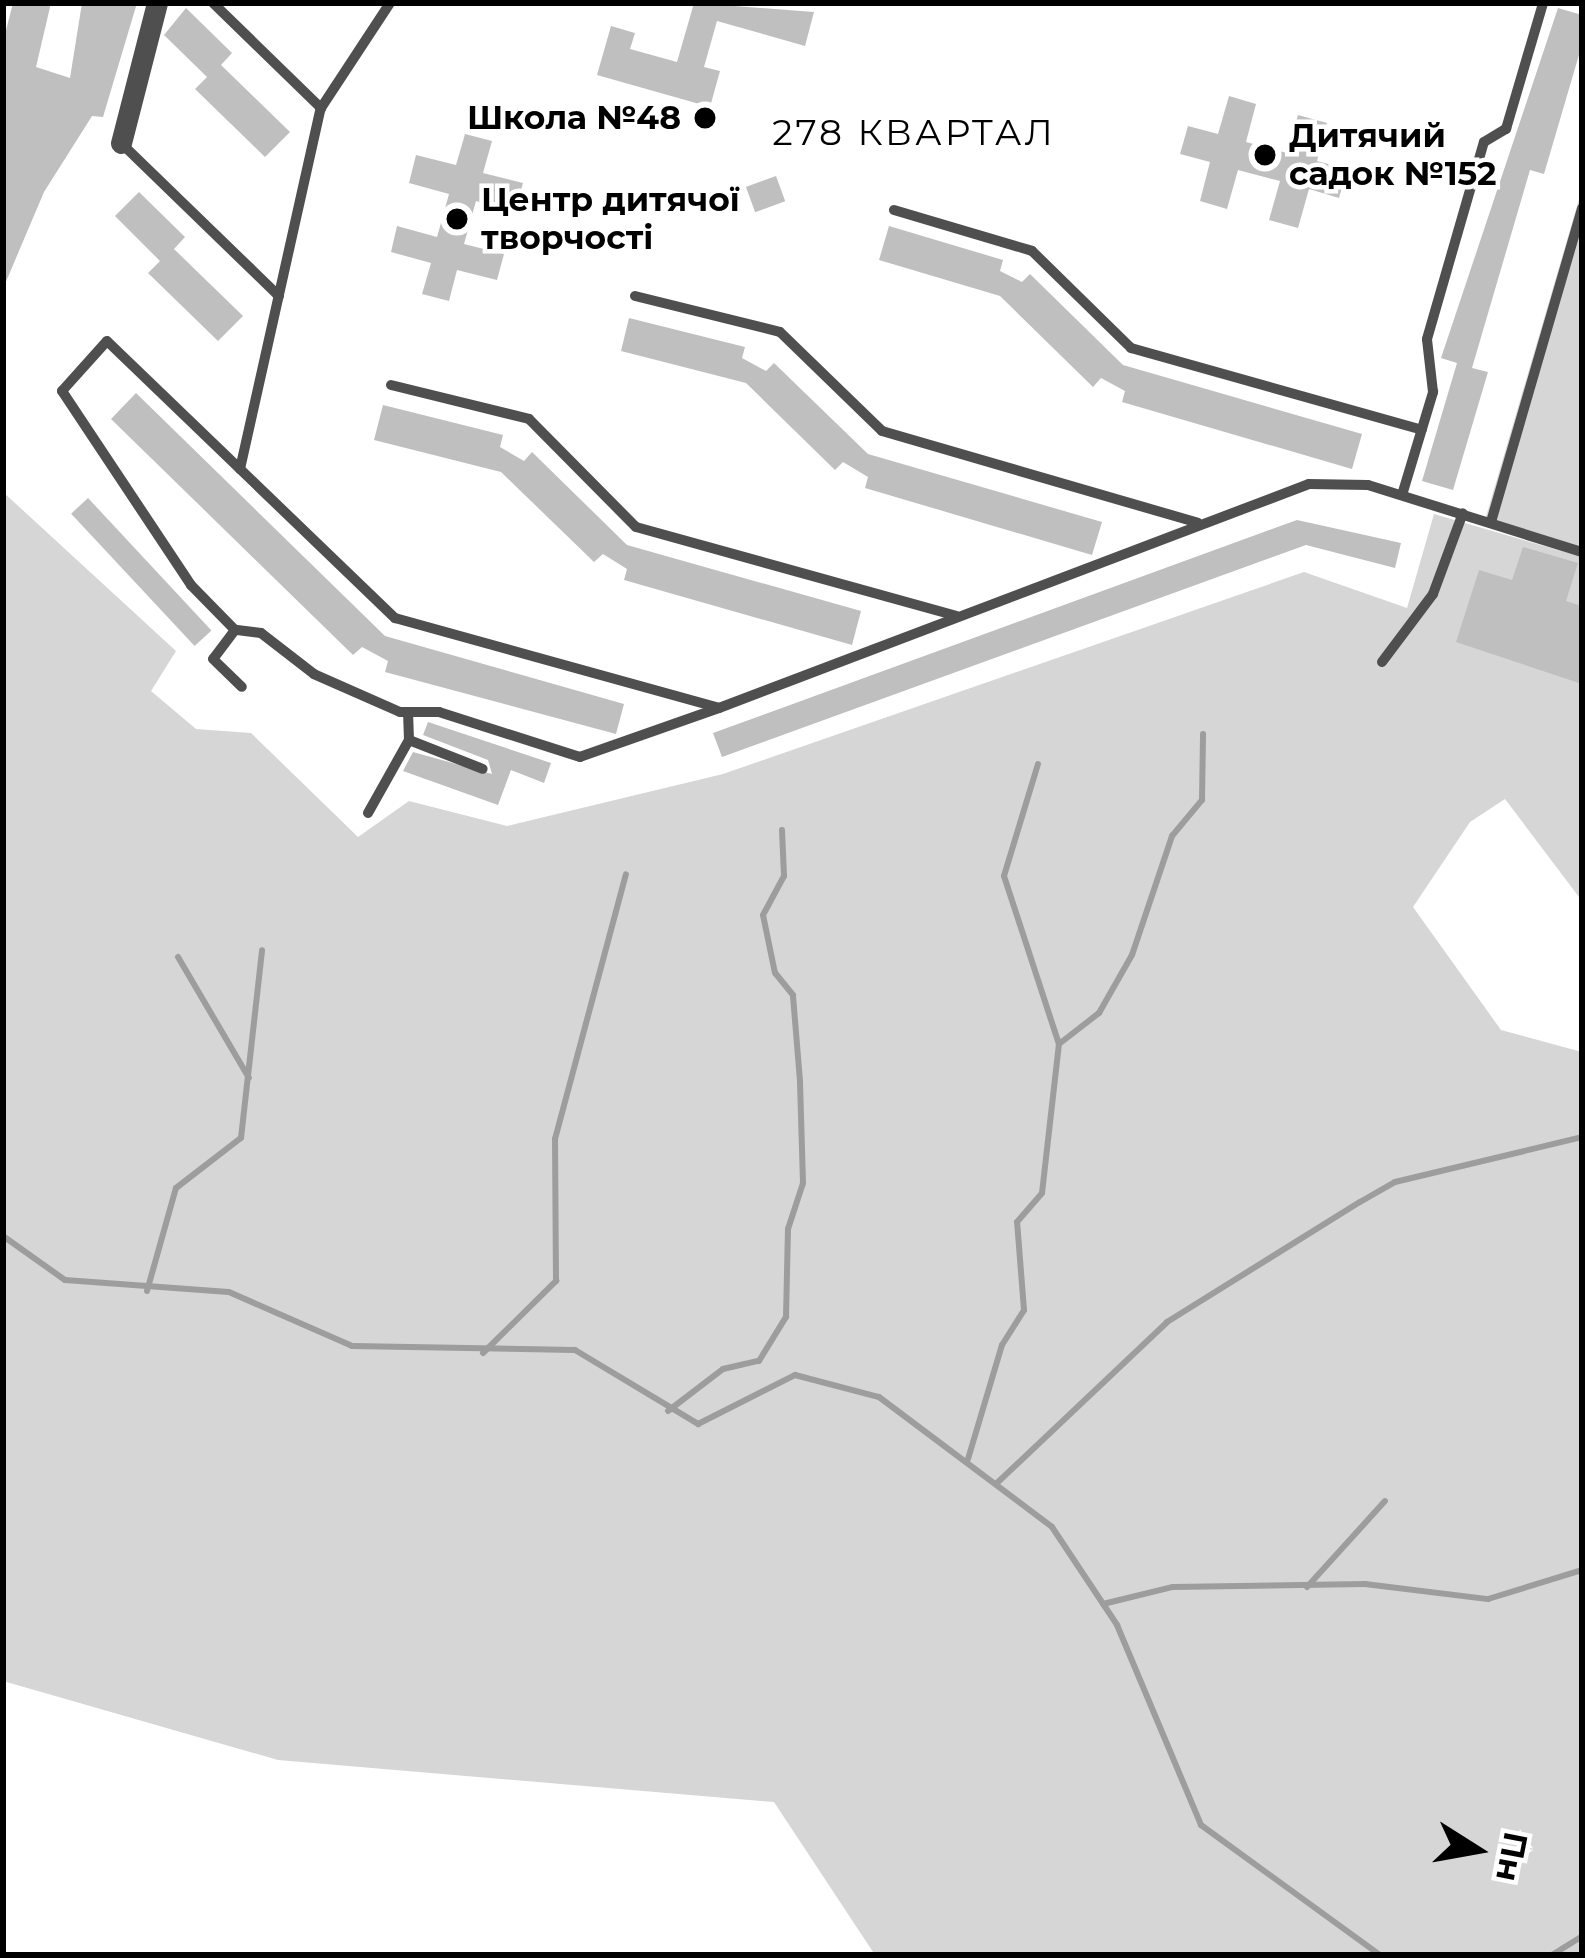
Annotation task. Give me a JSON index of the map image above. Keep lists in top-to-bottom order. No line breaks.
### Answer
{"districts":["278 КВАРТАЛ"],"places":["Школа №48","Дитячий садок №152","Центр дитячої творчості"],"north":"right"}
